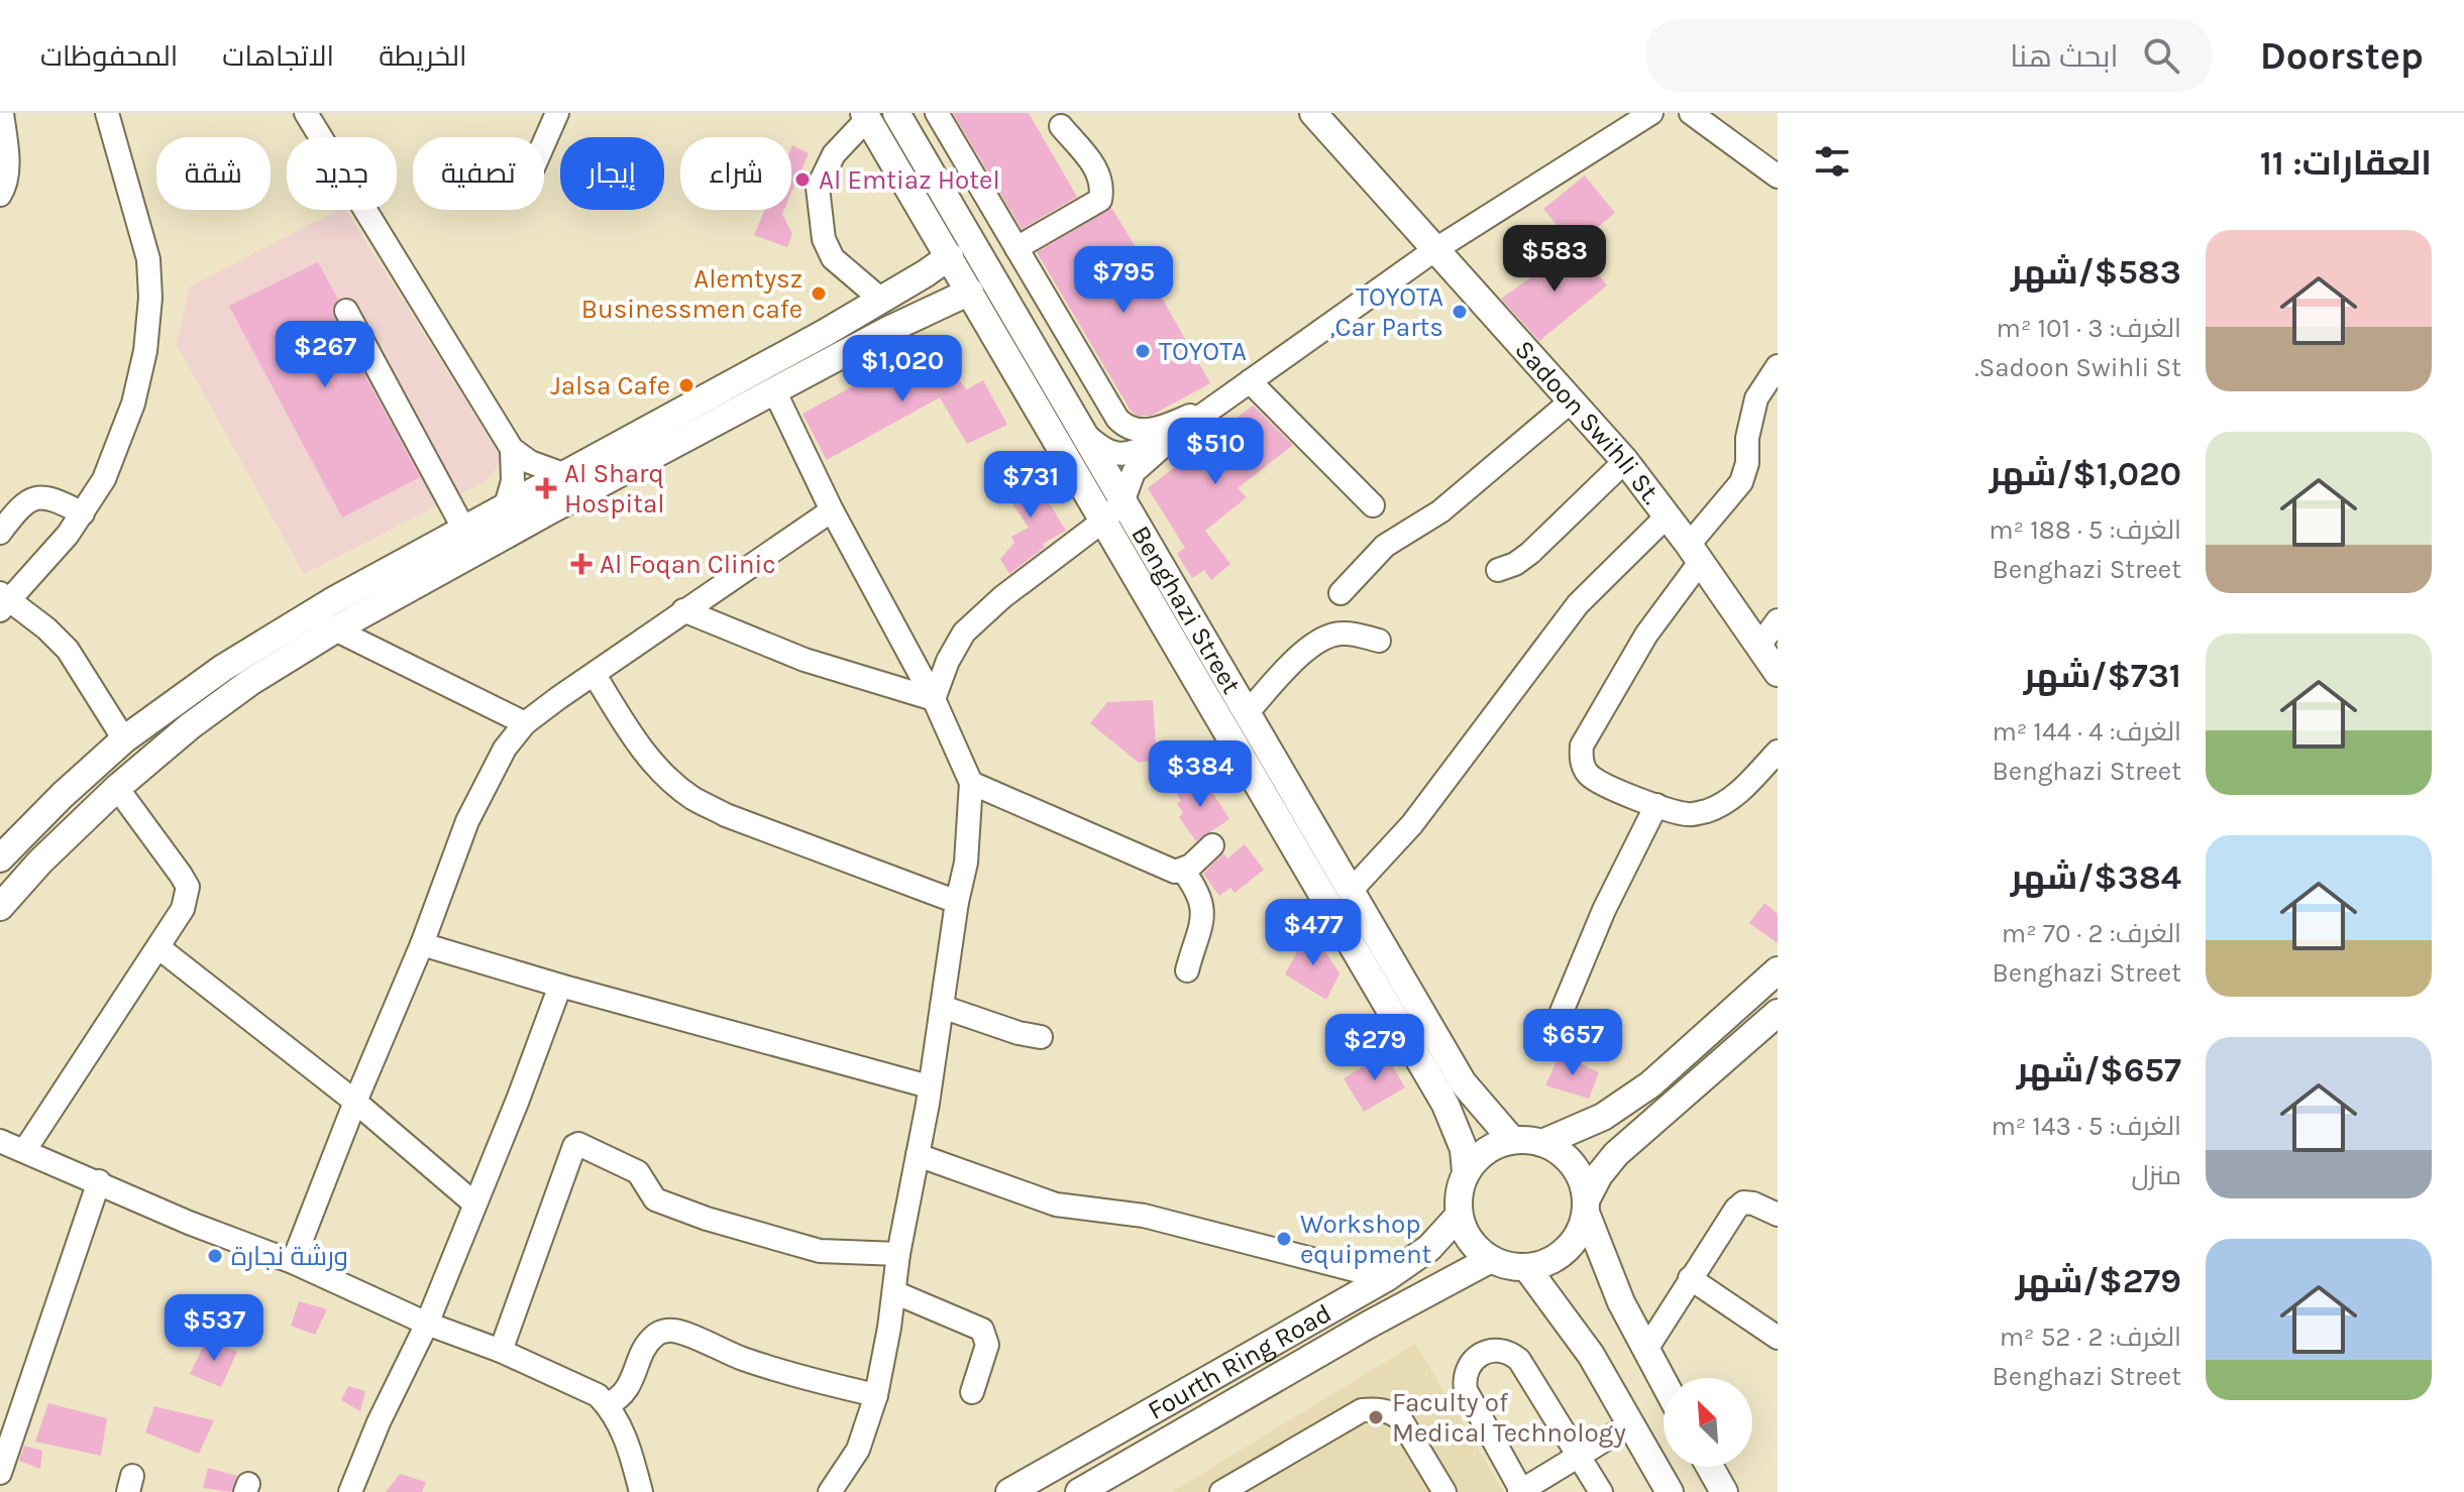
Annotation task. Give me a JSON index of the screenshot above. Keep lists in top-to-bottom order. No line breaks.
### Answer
{"streets":{"main road":["Sadoon Swihli St.","Benghazi Street","Fourth Ring Road"]},"crossings":[["Benghazi Street","Fourth Ring Road"]],"places":{"other":["Al Emtiaz Hotel","Alemtysz Businessmen cafe","TOYOTA ,Car Parts","TOYOTA","Jalsa Cafe","Workshop equipment","ورشة نجارة","Faculty of Medical Technology"],"health":["Al Sharq Hospital","Al Foqan Clinic"]},"north":"top left","page":{"header":"Doorstep","search":"ابحث هنا","nav":["الخريطة","الاتجاهات","المحفوظات"],"heading":"العقارات: 11","chip":["شراء","إيجار","تصفية","جديد","شقة"],"list":[{"name":"$583/شهر","note":"الغرف: 3 · 101 m² · Sadoon Swihli St."},{"name":"$1,020/شهر","note":"الغرف: 5 · 188 m² · Benghazi Street"},{"name":"$731/شهر","note":"الغرف: 4 · 144 m² · Benghazi Street"},{"name":"$384/شهر","note":"الغرف: 2 · 70 m² · Benghazi Street"},{"name":"$657/شهر","note":"الغرف: 5 · 143 m² · منزل"},{"name":"$279/شهر","note":"الغرف: 2 · 52 m² · Benghazi Street"}],"price":["$583","$795","$267","$1,020","$510","$731","$384","$477","$657","$279","$537"]}}
